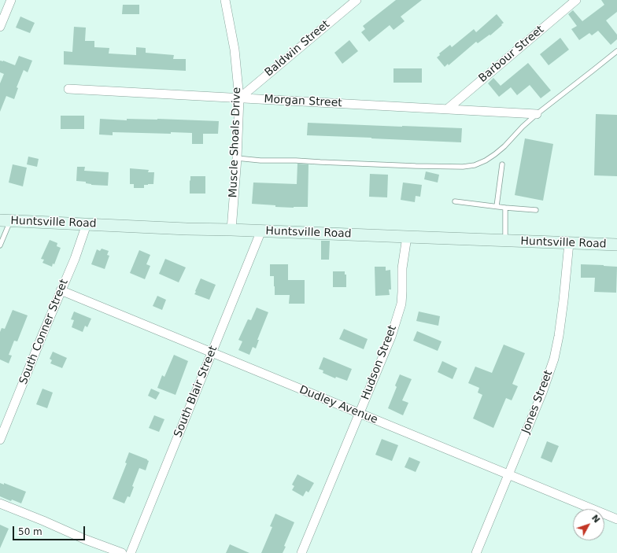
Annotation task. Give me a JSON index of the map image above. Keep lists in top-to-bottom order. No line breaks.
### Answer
{"streets":{"main road":["Huntsville Road"],"street":["Baldwin Street","Barbour Street","Morgan Street","Muscle Shoals Drive","South Conner Street","Hudson Street","South Blair Street","Jones Street","Dudley Avenue"]},"crossings":[["Baldwin Street","Morgan Street"],["Baldwin Street","Muscle Shoals Drive"],["Barbour Street","Morgan Street"],["Morgan Street","Muscle Shoals Drive"],["Muscle Shoals Drive","Huntsville Road"],["Huntsville Road","South Conner Street"],["Huntsville Road","Hudson Street"],["Huntsville Road","South Blair Street"],["Huntsville Road","Jones Street"],["South Conner Street","Dudley Avenue"],["Hudson Street","Dudley Avenue"],["South Blair Street","Dudley Avenue"],["Jones Street","Dudley Avenue"]],"scale_bar":"50 m","north":"top right"}
